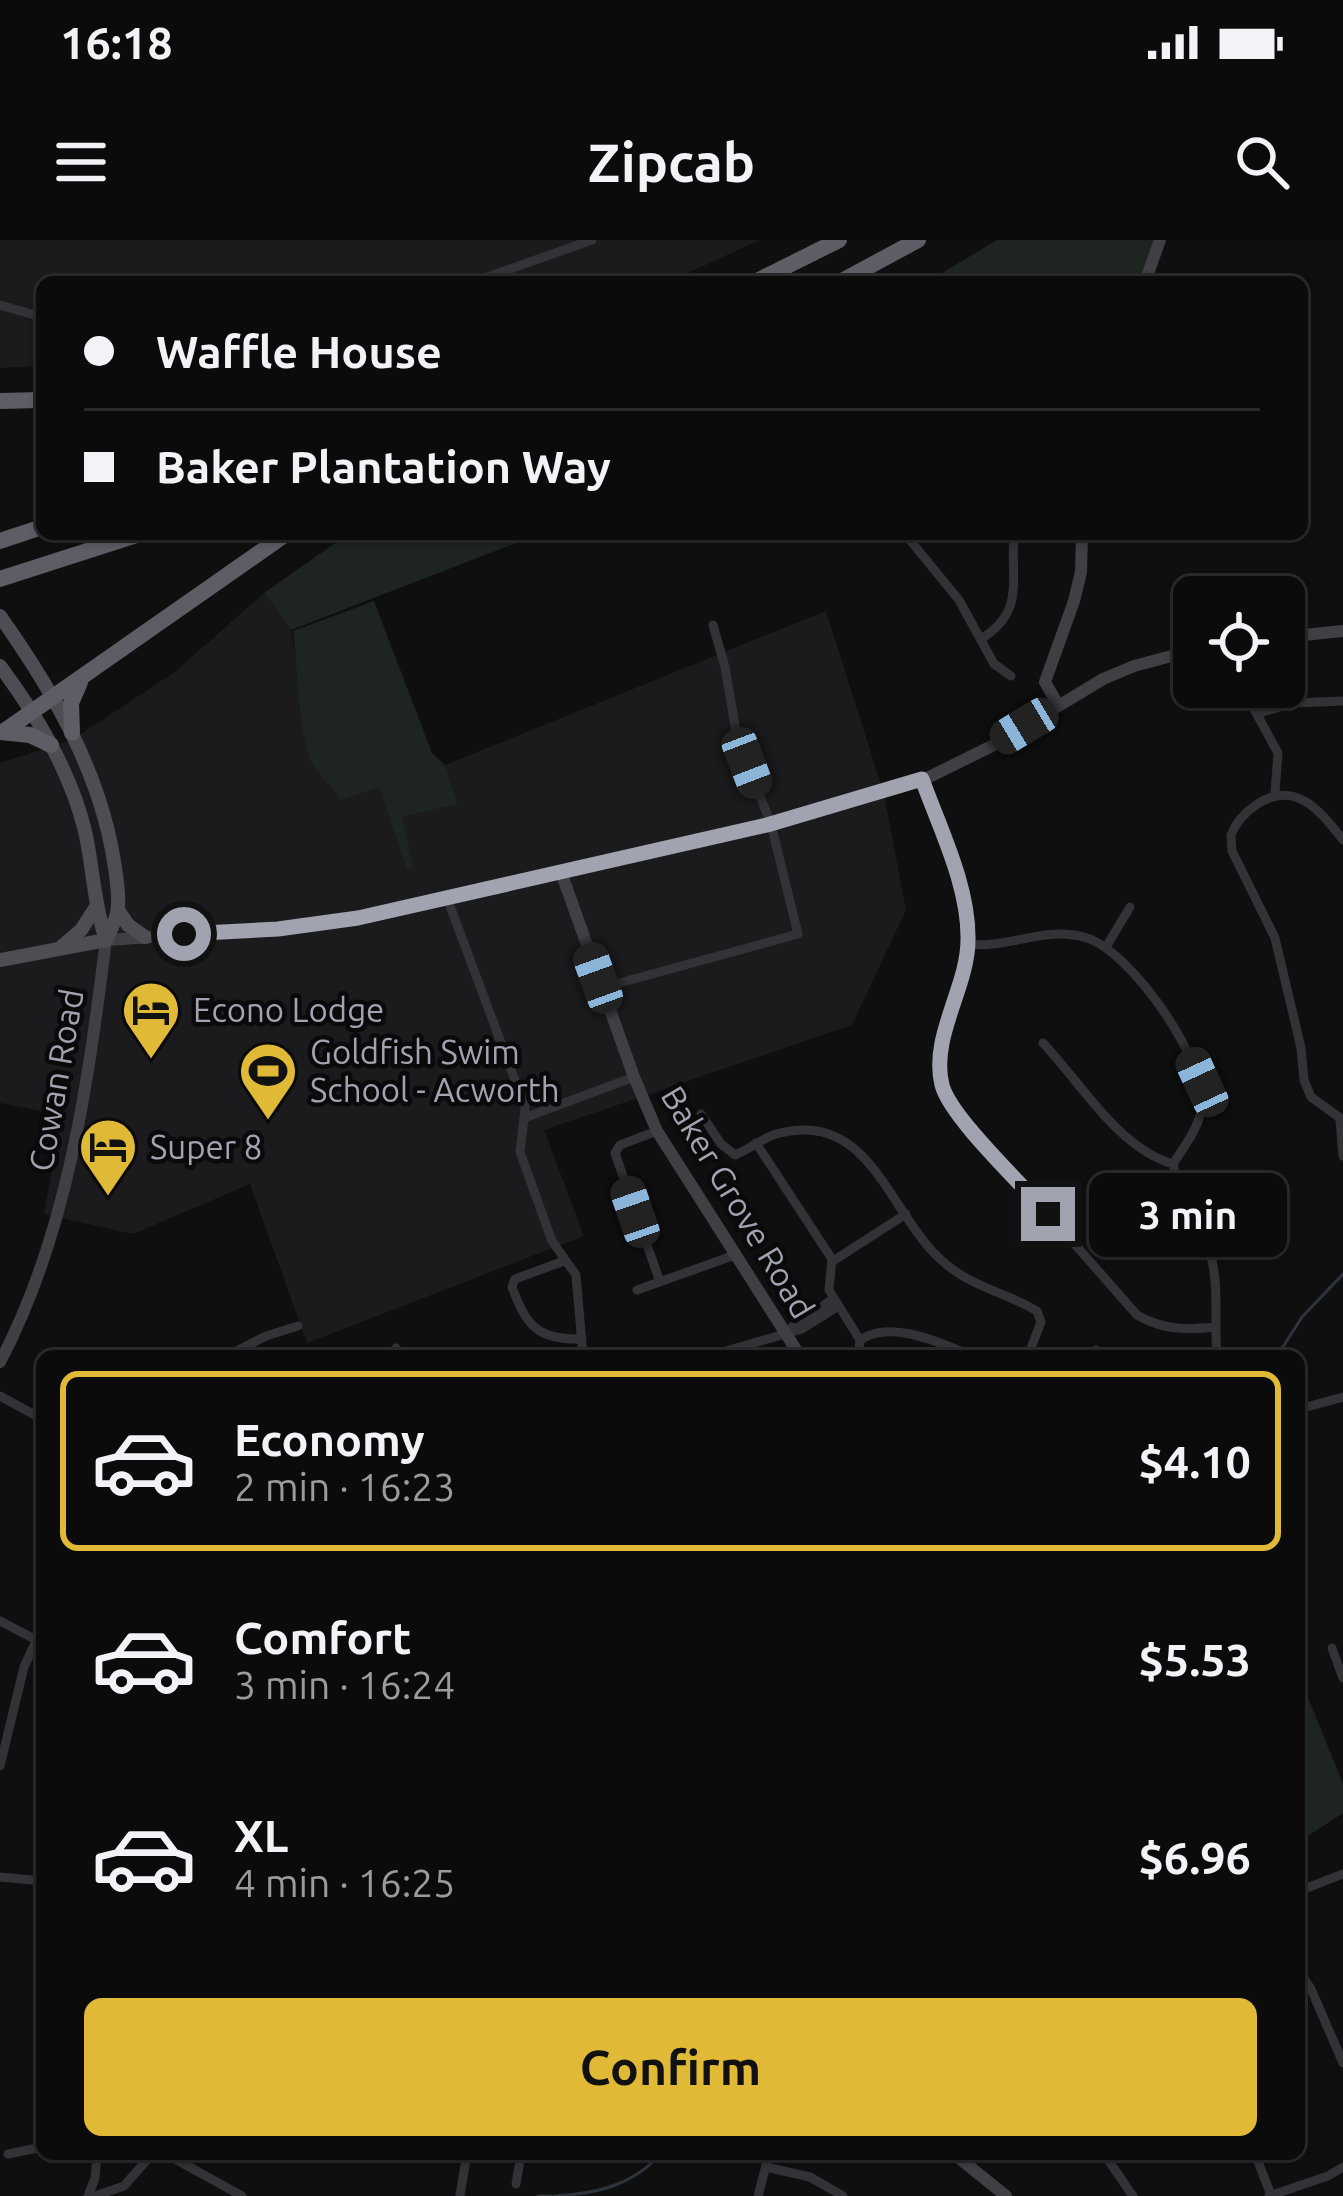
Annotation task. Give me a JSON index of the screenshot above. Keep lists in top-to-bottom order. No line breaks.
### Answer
{"streets":{"main road":["Cowan Road","Baker Grove Road"]},"places":{"hotel":["Econo Lodge","Super 8"],"sports":["Goldfish Swim School - Acworth"]},"page":{"status":"16:18","header":"Zipcab","banner":["Waffle House","Baker Plantation Way"],"bubble":"3 min","list":[{"name":"Economy","note":"2 min · 16:23","value":"$4.10"},{"name":"Comfort","note":"3 min · 16:24","value":"$5.53"},{"name":"XL","note":"4 min · 16:25","value":"$6.96"}],"buttons":"Confirm"}}
